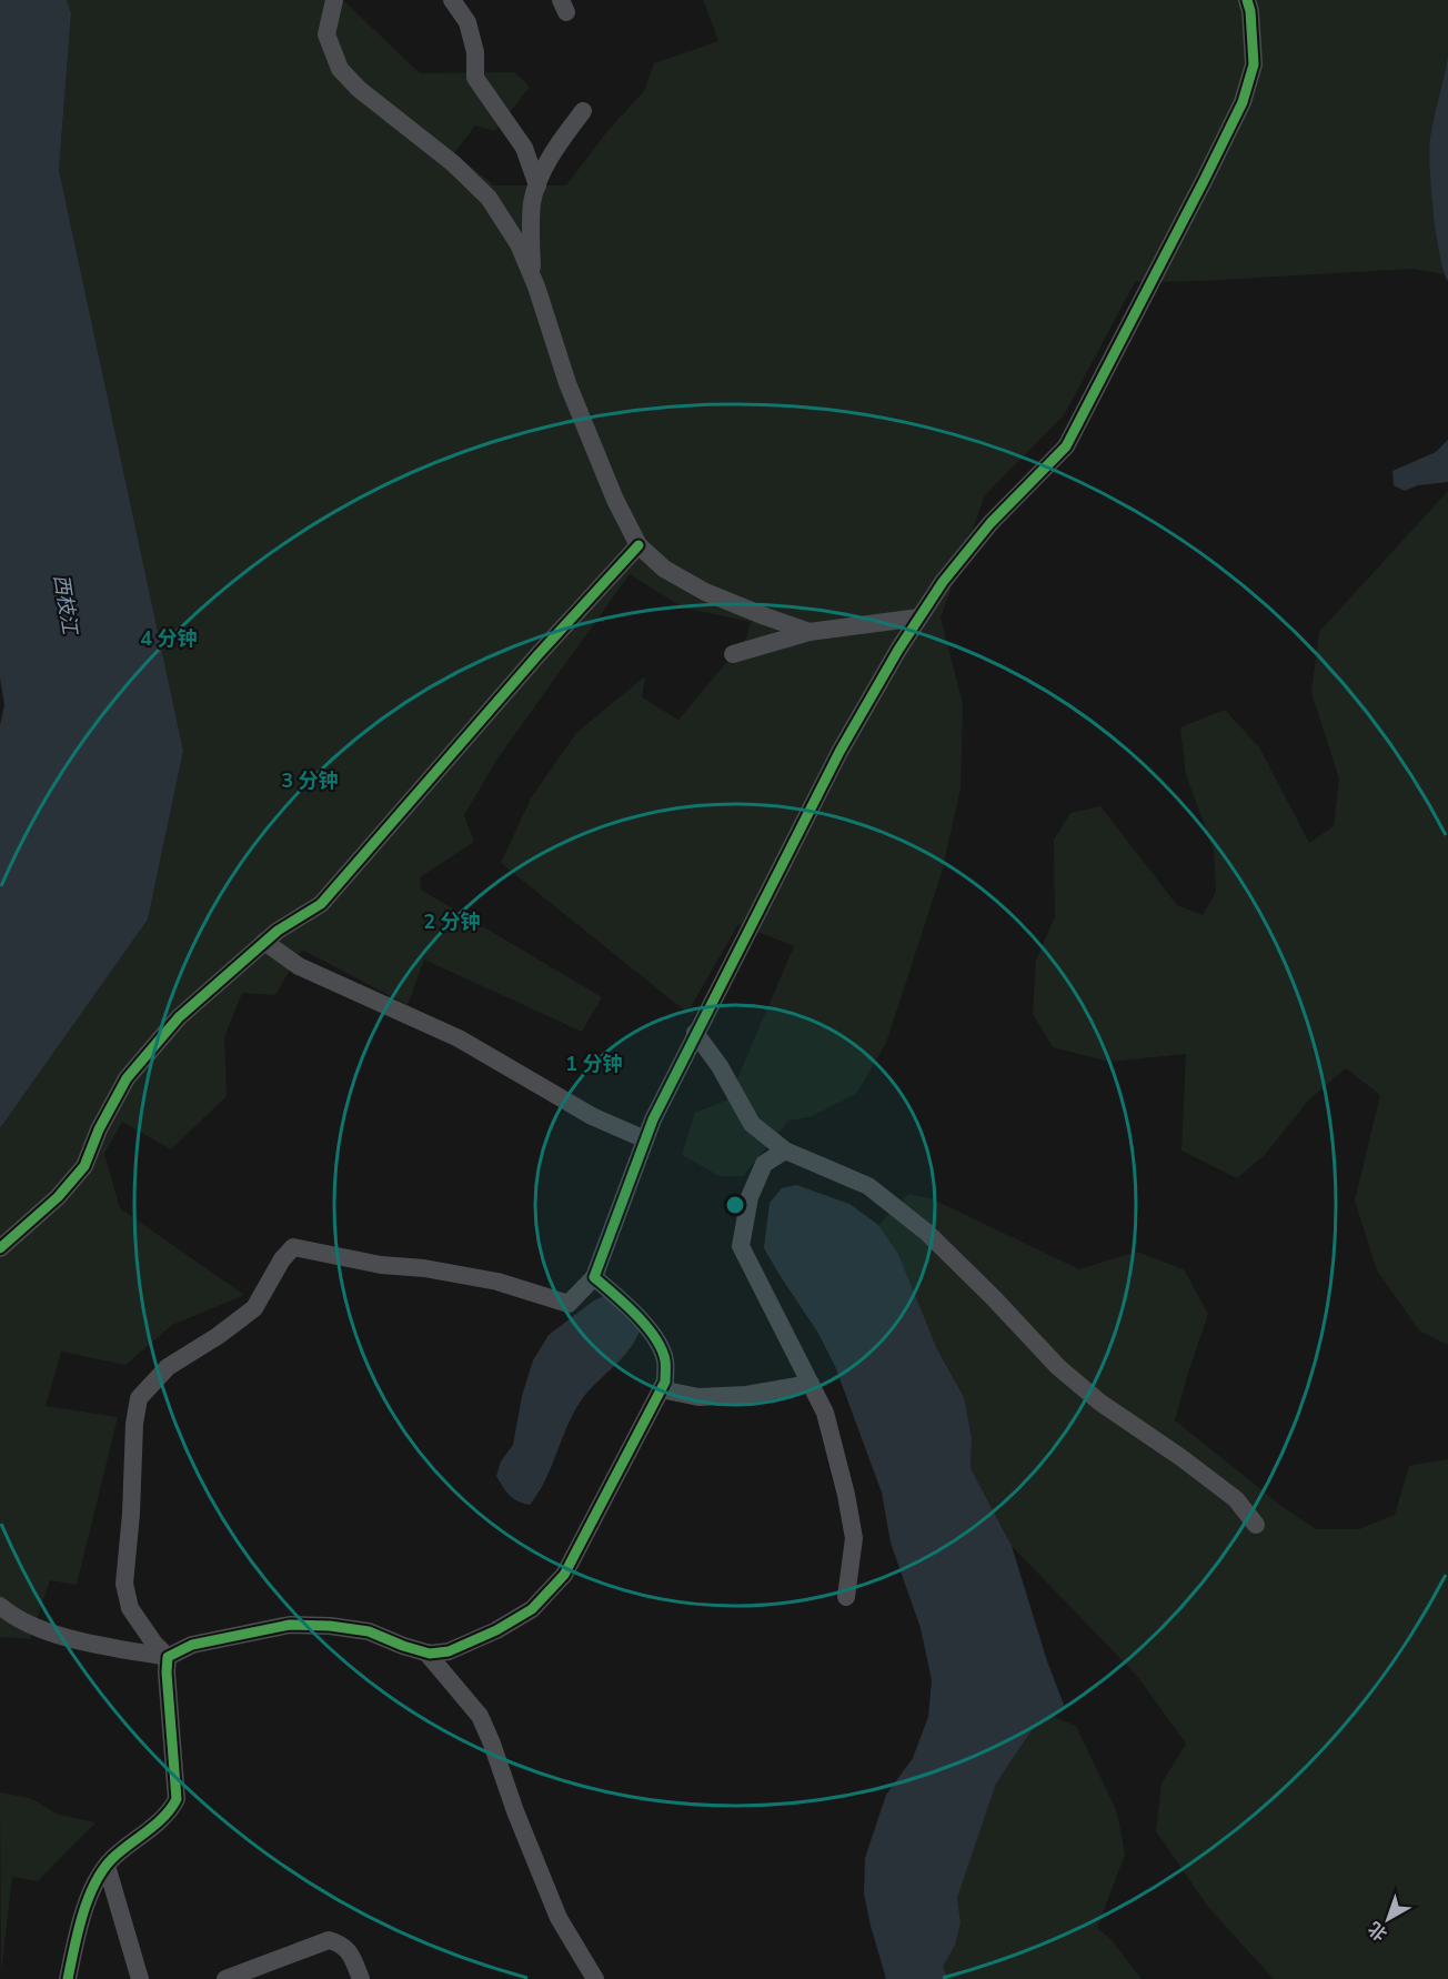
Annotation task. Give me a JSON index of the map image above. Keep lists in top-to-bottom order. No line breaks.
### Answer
{"water":["西枝江"],"north":"bottom left","rings":["4 分钟","3 分钟","2 分钟","1 分钟"]}
